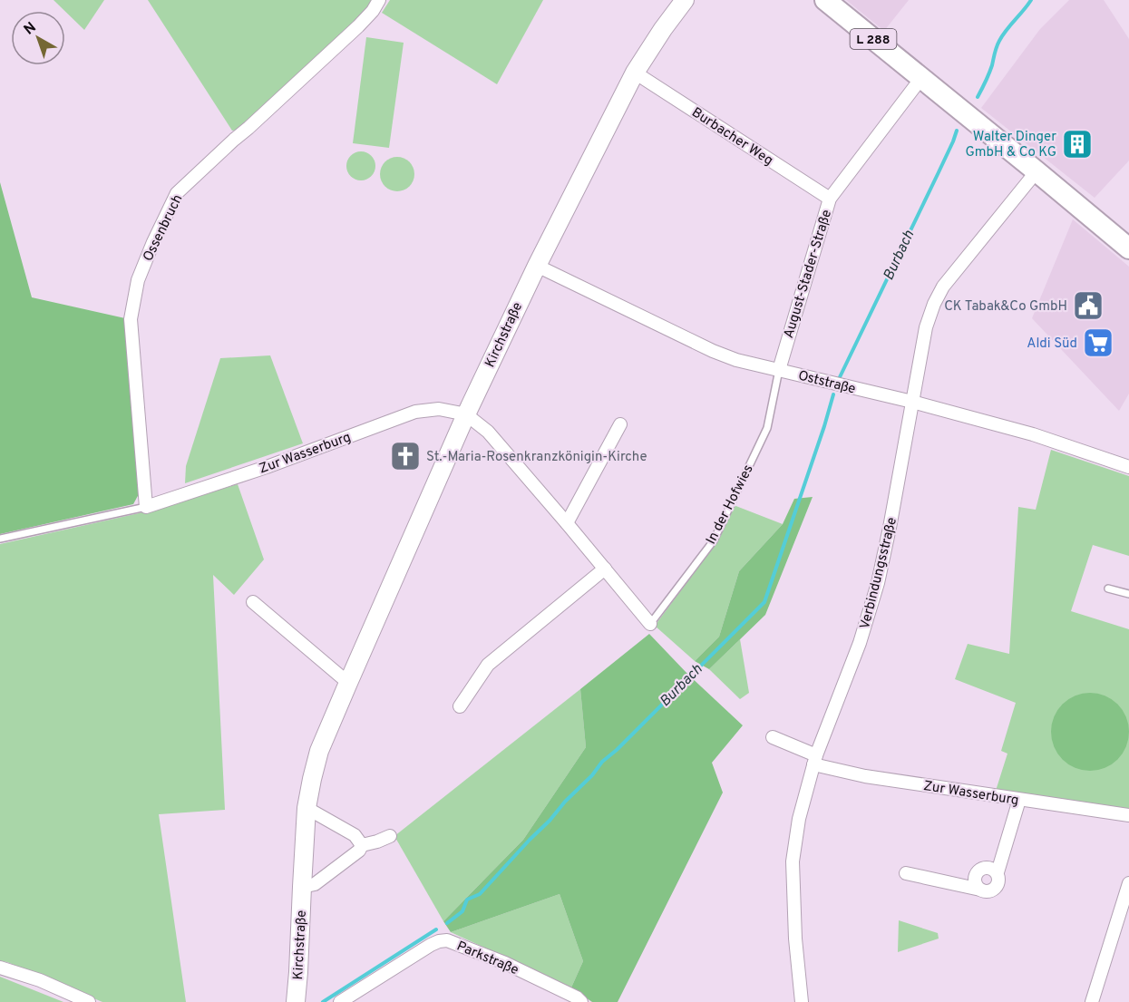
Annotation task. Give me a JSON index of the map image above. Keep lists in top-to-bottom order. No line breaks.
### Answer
{"streets":{"main road":["L 288"],"street":["Burbacher Weg","Ossenbruch","August-Stader-Straße","Kirchstraße","Oststraße","Zur Wasserburg","Verbindungsstraße","Parkstraße"],"lane":["In der Hofwies"]},"crossings":[["L 288","August-Stader-Straße"],["L 288","Verbindungsstraße"],["Burbacher Weg","August-Stader-Straße"],["Burbacher Weg","Kirchstraße"],["Ossenbruch","Zur Wasserburg"],["August-Stader-Straße","Oststraße"],["August-Stader-Straße","In der Hofwies"],["Kirchstraße","Oststraße"],["Kirchstraße","Zur Wasserburg"],["Oststraße","In der Hofwies"],["Oststraße","Verbindungsstraße"],["Zur Wasserburg","In der Hofwies"],["Zur Wasserburg","Verbindungsstraße"]],"water":["Burbach"],"places":{"building":["Walter Dinger GmbH & Co KG"],"public building":["CK Tabak&Co GmbH"],"supermarket":["Aldi Süd"],"church":["St.-Maria-Rosenkranzkönigin-Kirche"]},"north":"top left"}
